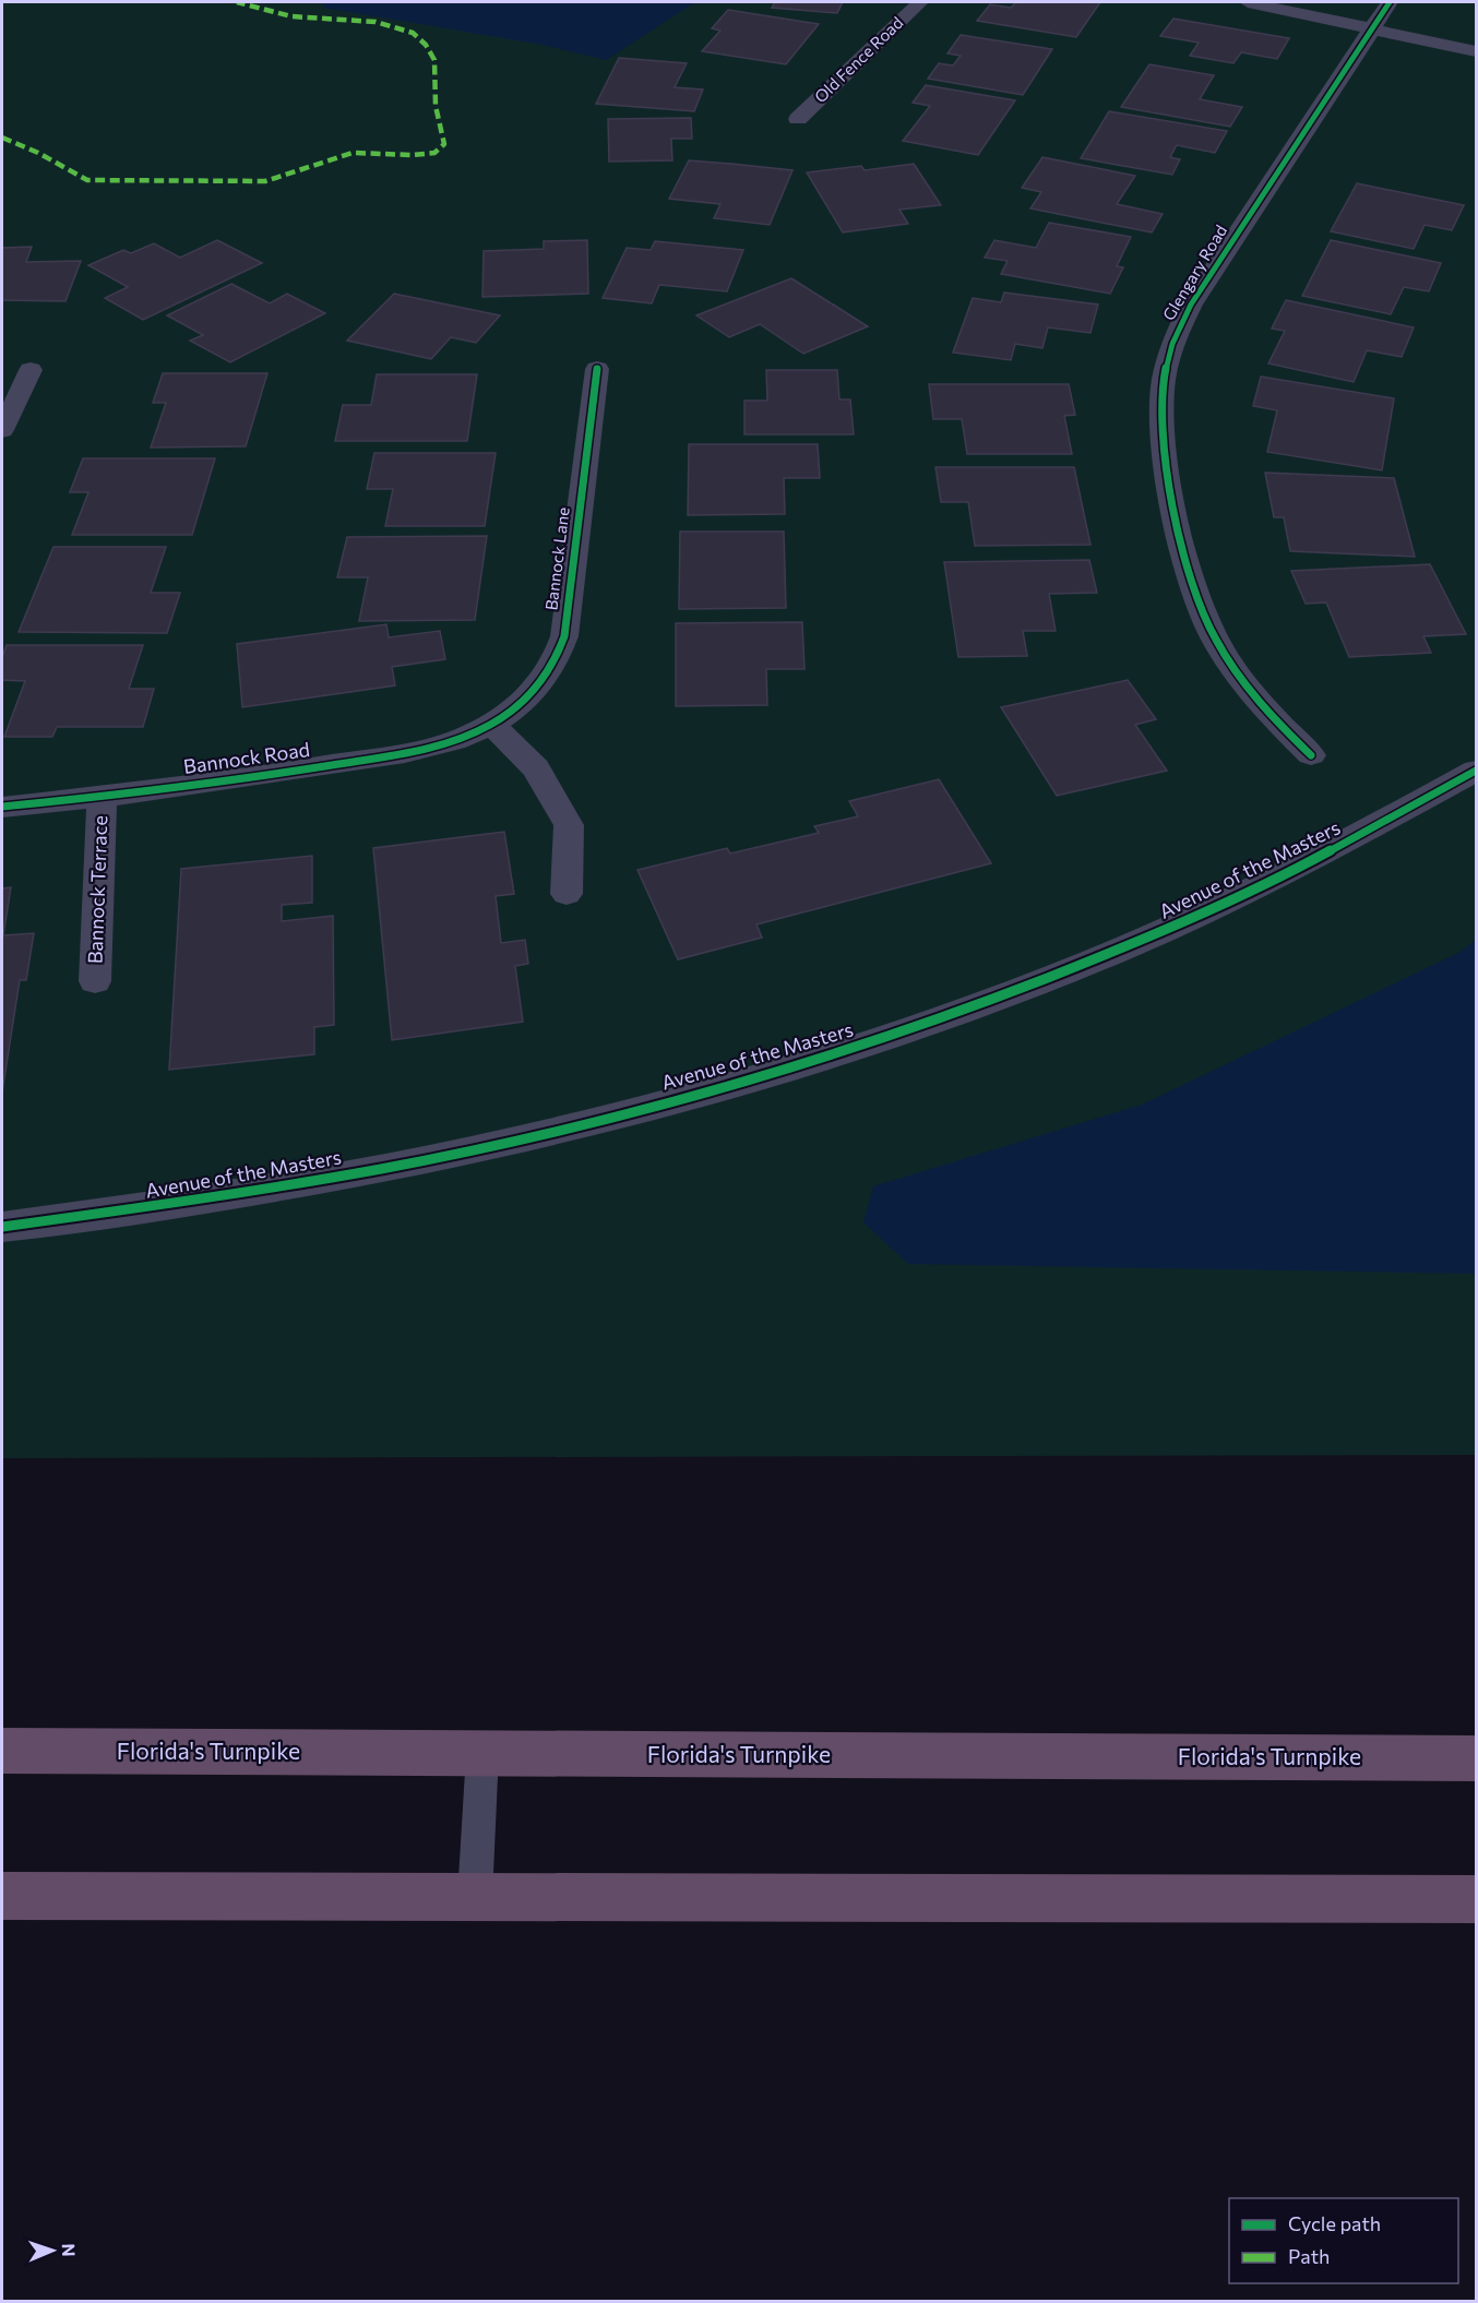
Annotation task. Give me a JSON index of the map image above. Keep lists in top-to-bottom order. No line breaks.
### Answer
{"streets":{"highway":["Florida's Turnpike"],"street":["Old Fence Road","Glengary Road","Bannock Lane","Bannock Road","Avenue of the Masters","Bannock Terrace"]},"crossings":[["Bannock Lane","Bannock Road"],["Bannock Road","Bannock Terrace"]],"legend":["Cycle path","Path"],"north":"right"}
